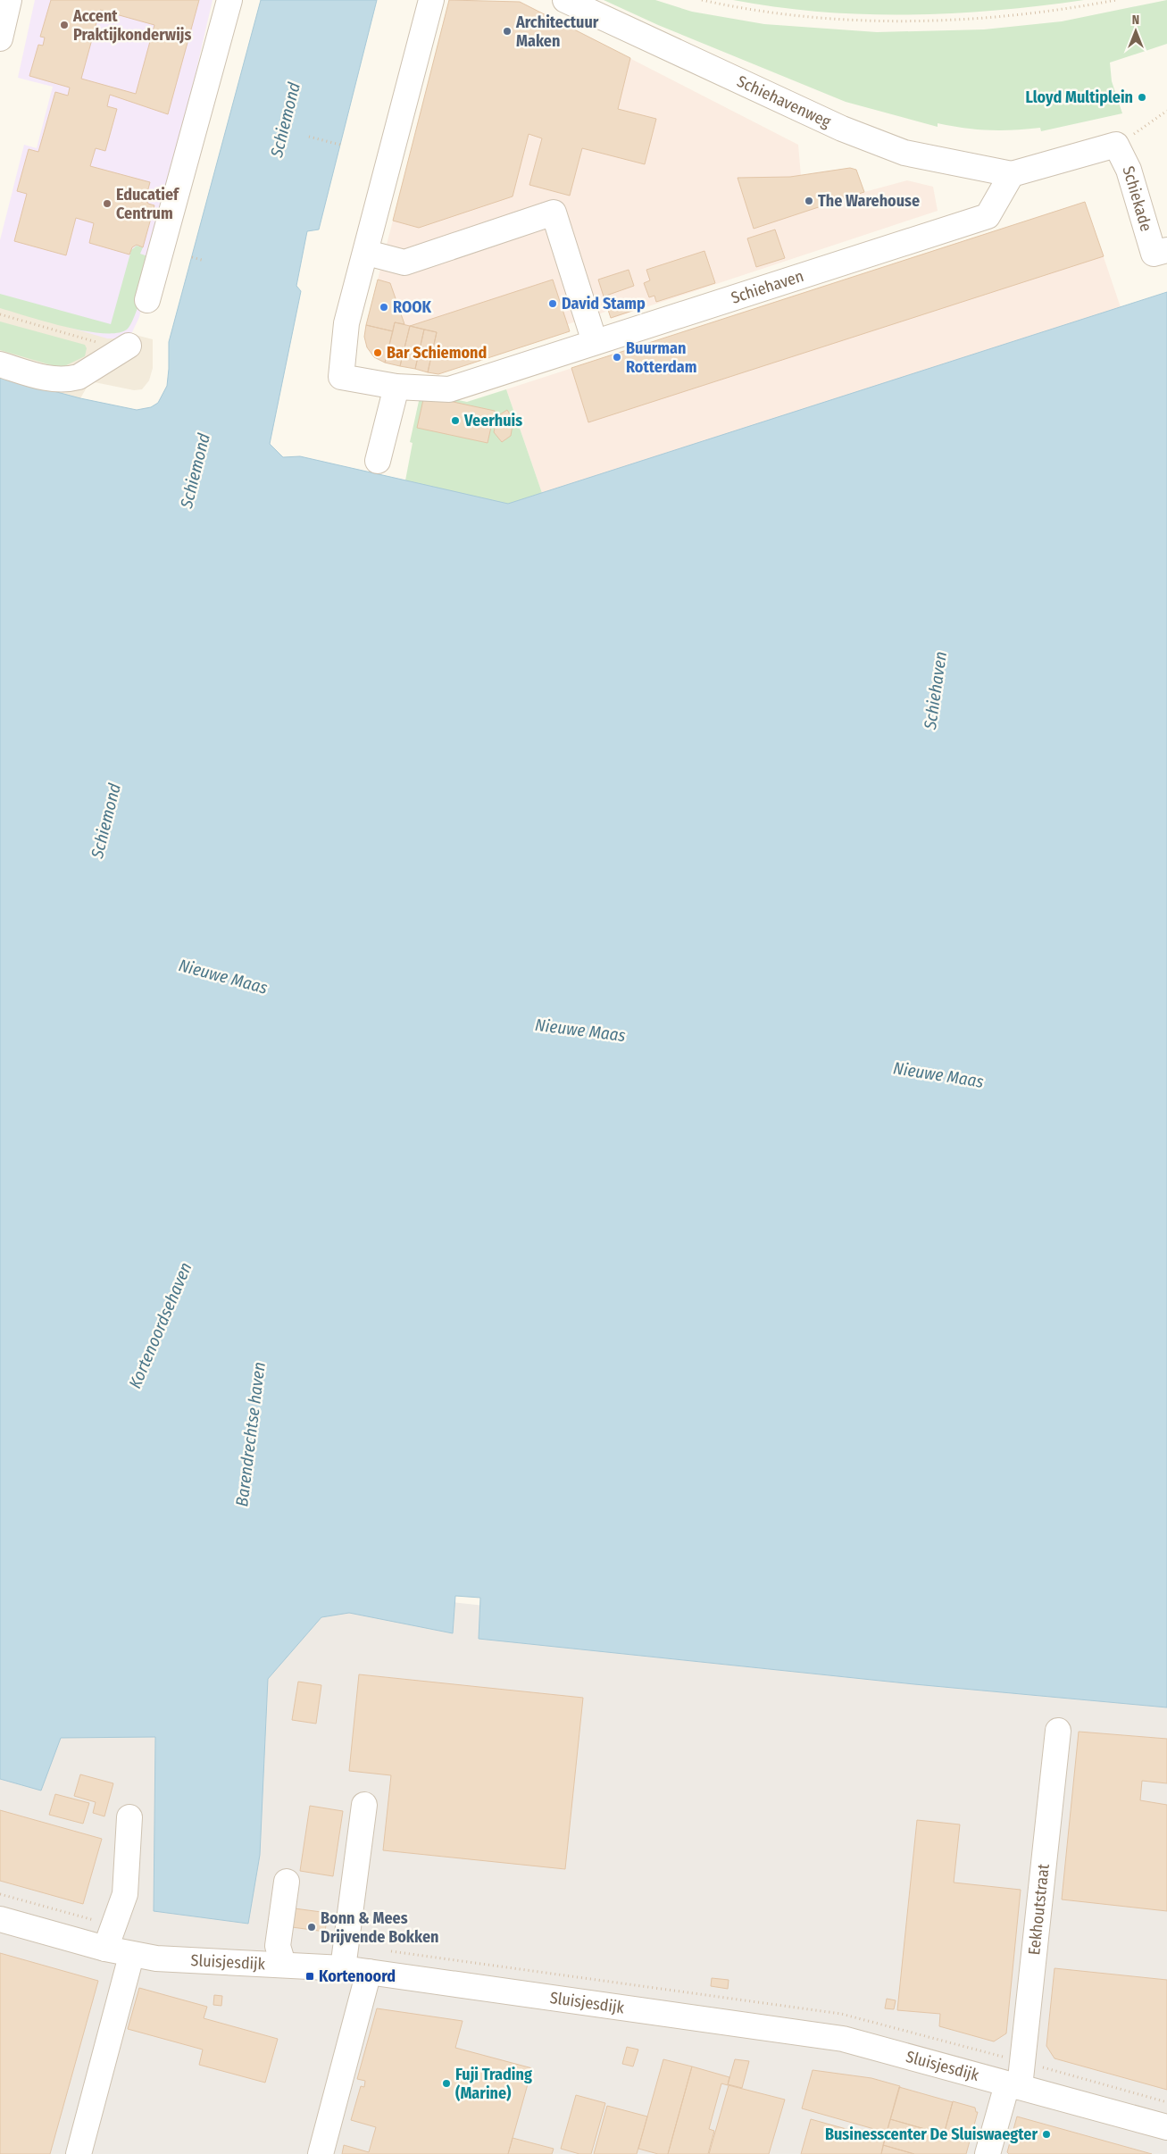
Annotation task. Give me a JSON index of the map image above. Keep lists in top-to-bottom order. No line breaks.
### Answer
{"streets":{"street":["Schiehavenweg","Schiekade","Schiehaven","Eekhoutstraat","Sluisjesdijk"]},"crossings":[["Schiehavenweg","Schiehaven"],["Eekhoutstraat","Sluisjesdijk"]],"water":["Schiemond","Schiehaven","Nieuwe Maas","Kortenoordsehaven","Barendrechtse haven"],"places":{"other":["Accent Praktijkonderwijs","Architectuur Maken","Lloyd Multiplein","The Warehouse","Educatief Centrum","David Stamp","ROOK","Bar Schiemond","Buurman Rotterdam","Veerhuis","Bonn & Mees Drijvende Bokken","Fuji Trading (Marine)","Businesscenter De Sluiswaegter"],"transit":["Kortenoord"]},"north":"top"}
